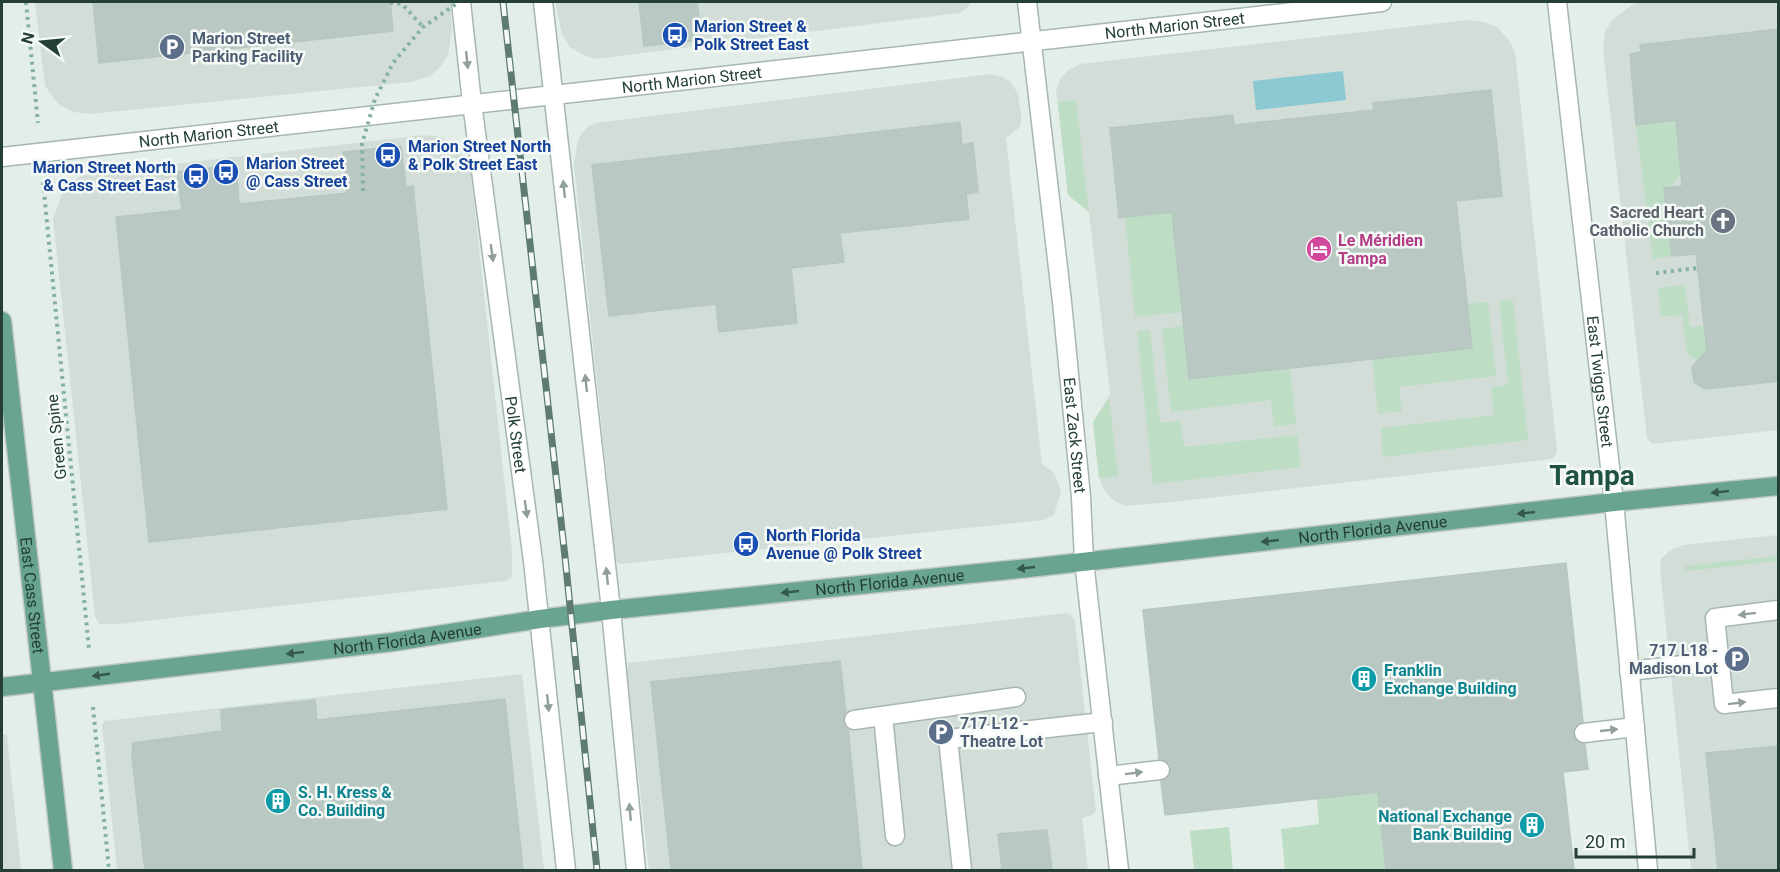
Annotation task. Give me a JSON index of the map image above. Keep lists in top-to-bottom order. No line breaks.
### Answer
{"streets":{"main road":["North Florida Avenue","East Cass Street"],"street":["North Marion Street","East Twiggs Street","Polk Street","East Zack Street"],"path":["Green Spine"]},"crossings":[["North Marion Street","Polk Street"],["North Marion Street","East Zack Street"],["North Marion Street","Green Spine"],["East Twiggs Street","North Florida Avenue"],["Polk Street","North Florida Avenue"],["East Zack Street","North Florida Avenue"],["Green Spine","North Florida Avenue"],["North Florida Avenue","East Cass Street"]],"one_way":["North Florida Avenue"],"districts":["Tampa"],"places":{"bus stop":["Marion Street & Polk Street East","Marion Street North & Polk Street East","Marion Street @ Cass Street","Marion Street North & Cass Street East","North Florida Avenue @ Polk Street"],"parking":["Marion Street Parking Facility","717 L18 - Madison Lot","717 L12 - Theatre Lot"],"church":["Sacred Heart Catholic Church"],"hotel":["Le Méridien Tampa"],"building":["Franklin Exchange Building","S. H. Kress & Co. Building","National Exchange Bank Building"]},"scale_bar":"20 m","north":"left"}
